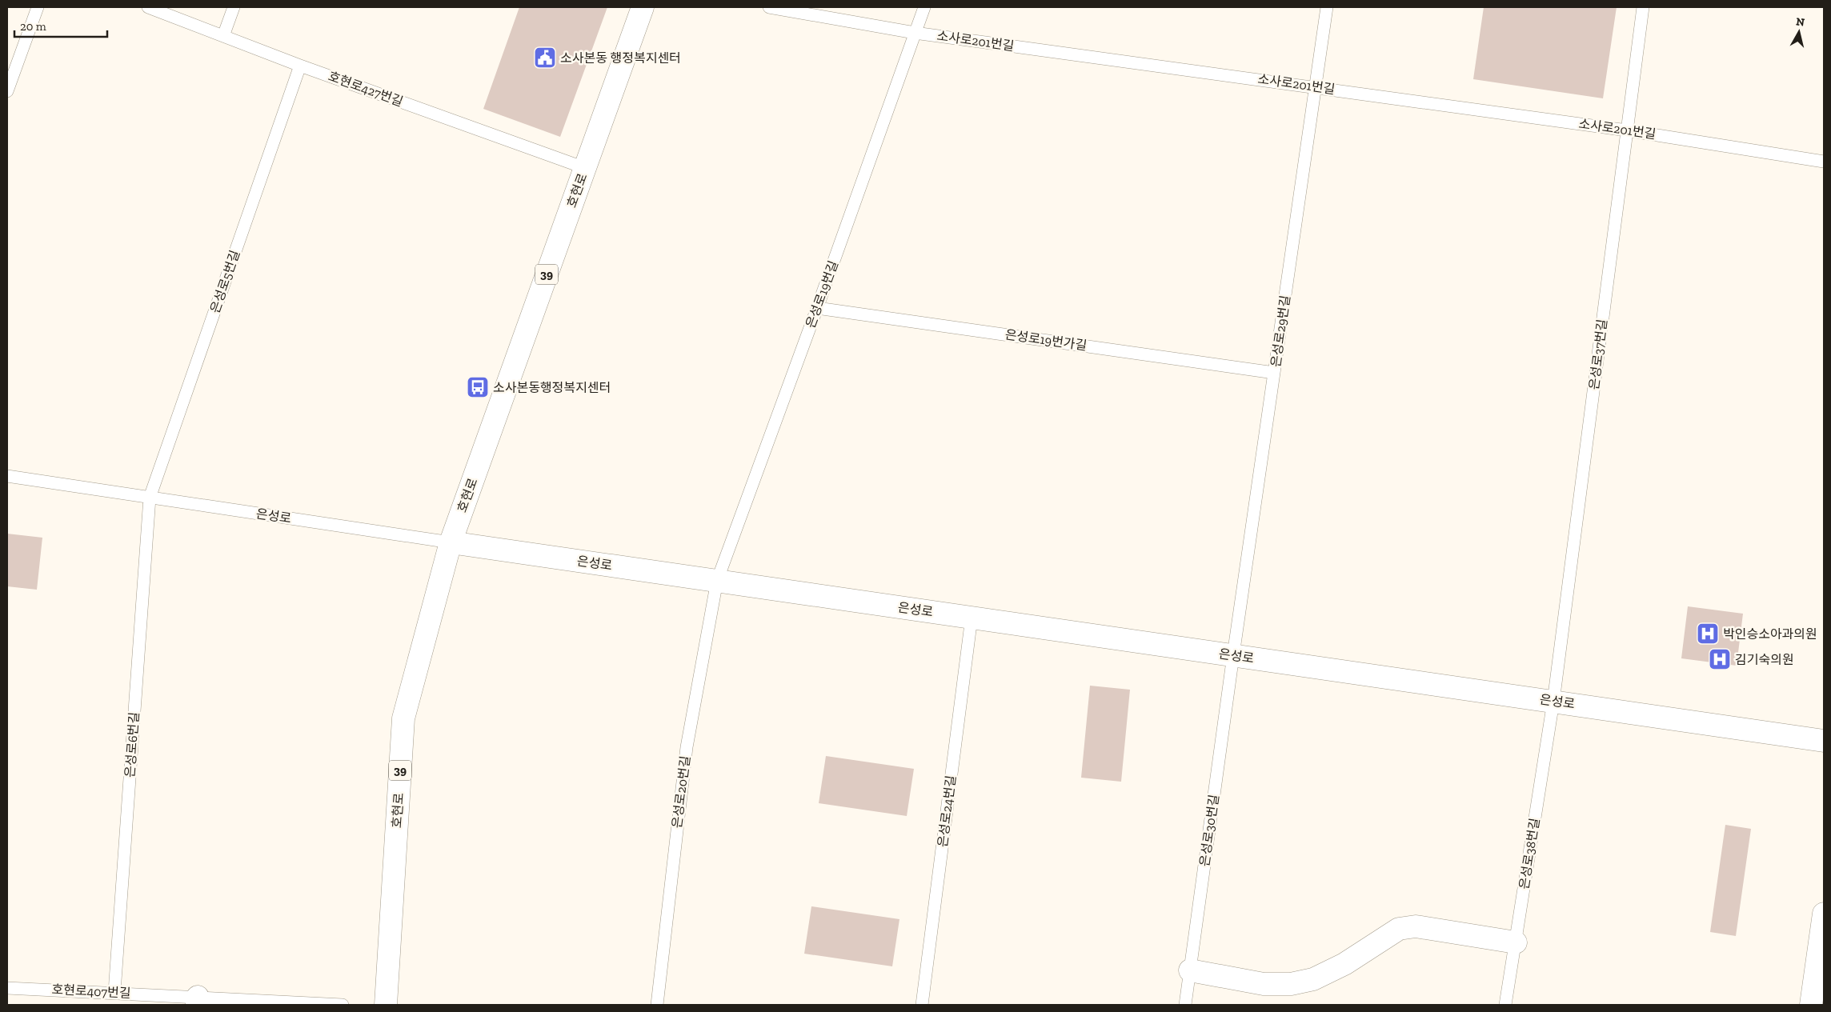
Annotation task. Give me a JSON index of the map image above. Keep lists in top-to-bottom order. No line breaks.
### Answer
{"streets":{"street":["호현로","39","은성로"],"lane":["소사로201번길","호현로427번길","은성로5번길","은성로19번길","은성로29번길","은성로19번가길","은성로37번길","은성로6번길","은성로20번길","은성로24번길","은성로30번길","은성로38번길","호현로407번길"]},"crossings":[["소사로201번길","은성로19번길"],["소사로201번길","은성로29번길"],["소사로201번길","은성로37번길"],["호현로427번길","호현로"],["호현로427번길","은성로5번길"],["호현로","은성로"],["은성로5번길","은성로"],["은성로5번길","은성로6번길"],["은성로19번길","은성로19번가길"],["은성로19번길","은성로"],["은성로19번길","은성로20번길"],["은성로29번길","은성로19번가길"],["은성로29번길","은성로"],["은성로29번길","은성로30번길"],["은성로37번길","은성로"],["은성로37번길","은성로38번길"],["은성로","은성로6번길"],["은성로","은성로20번길"],["은성로","은성로24번길"],["은성로","은성로30번길"],["은성로","은성로38번길"],["은성로6번길","호현로407번길"]],"places":{"public building":["소사본동 행정복지센터"],"bus stop":["소사본동행정복지센터"],"hospital":["박인승소아과의원","김기숙의원"]},"scale_bar":"20 m","north":"top"}
